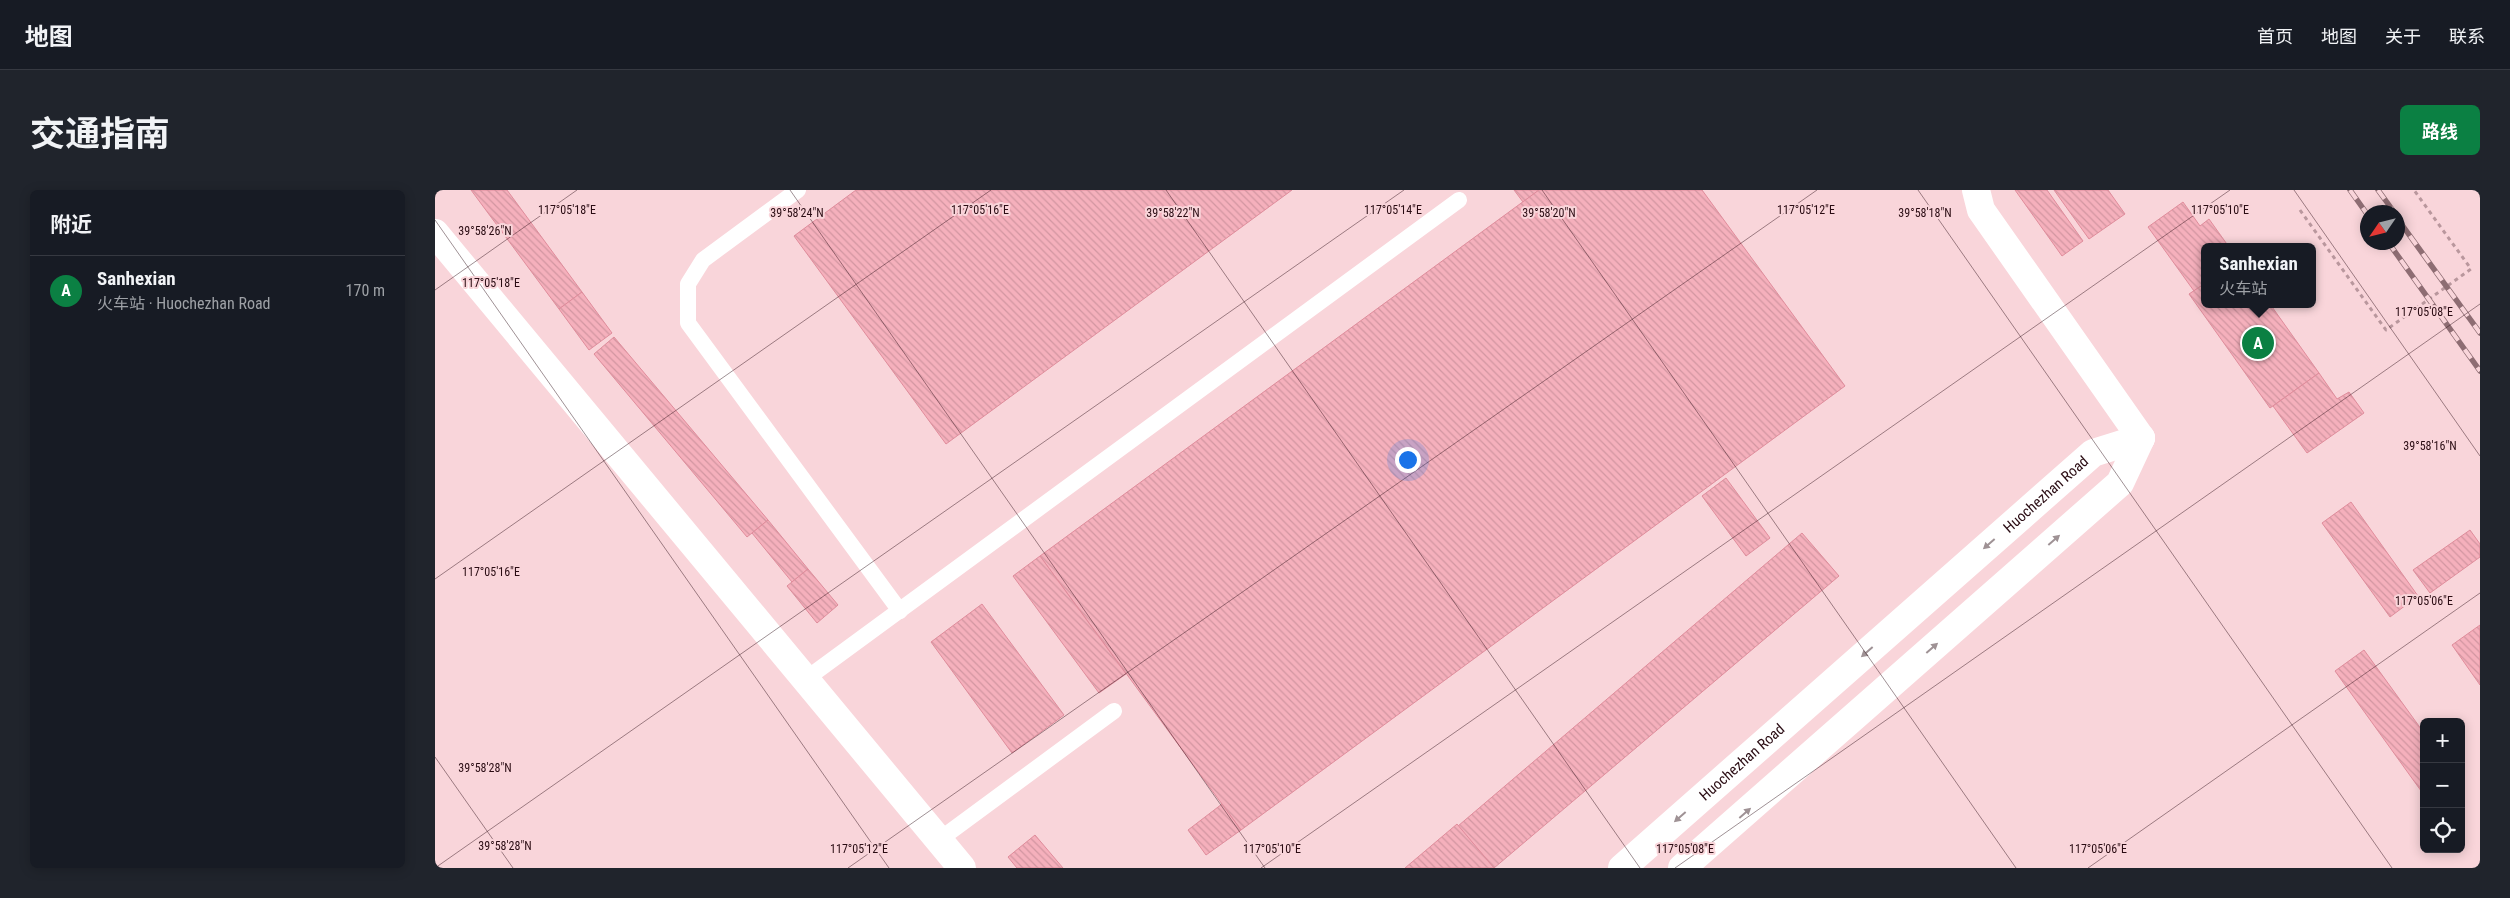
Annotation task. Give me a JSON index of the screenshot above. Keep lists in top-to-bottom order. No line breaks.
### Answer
{"streets":{"street":["Huochezhan Road"]},"north":"bottom left","page":{"header":"地图","nav":["首页","地图","关于","联系"],"title":"交通指南","buttons":"路线","heading":"附近","popup":["Sanhexian","火车站"],"list":[{"mark":"A","name":"Sanhexian","note":"火车站 · Huochezhan Road","value":"170 m"}],"pins":"A","map_buttons":["+","−"]},"coordinates":["117°05'18\"E","117°05'16\"E","117°05'14\"E","117°05'12\"E","117°05'10\"E","39°58'24\"N","39°58'22\"N","39°58'20\"N","39°58'18\"N","39°58'26\"N","117°05'08\"E","39°58'16\"N","117°05'06\"E","39°58'28\"N"]}
